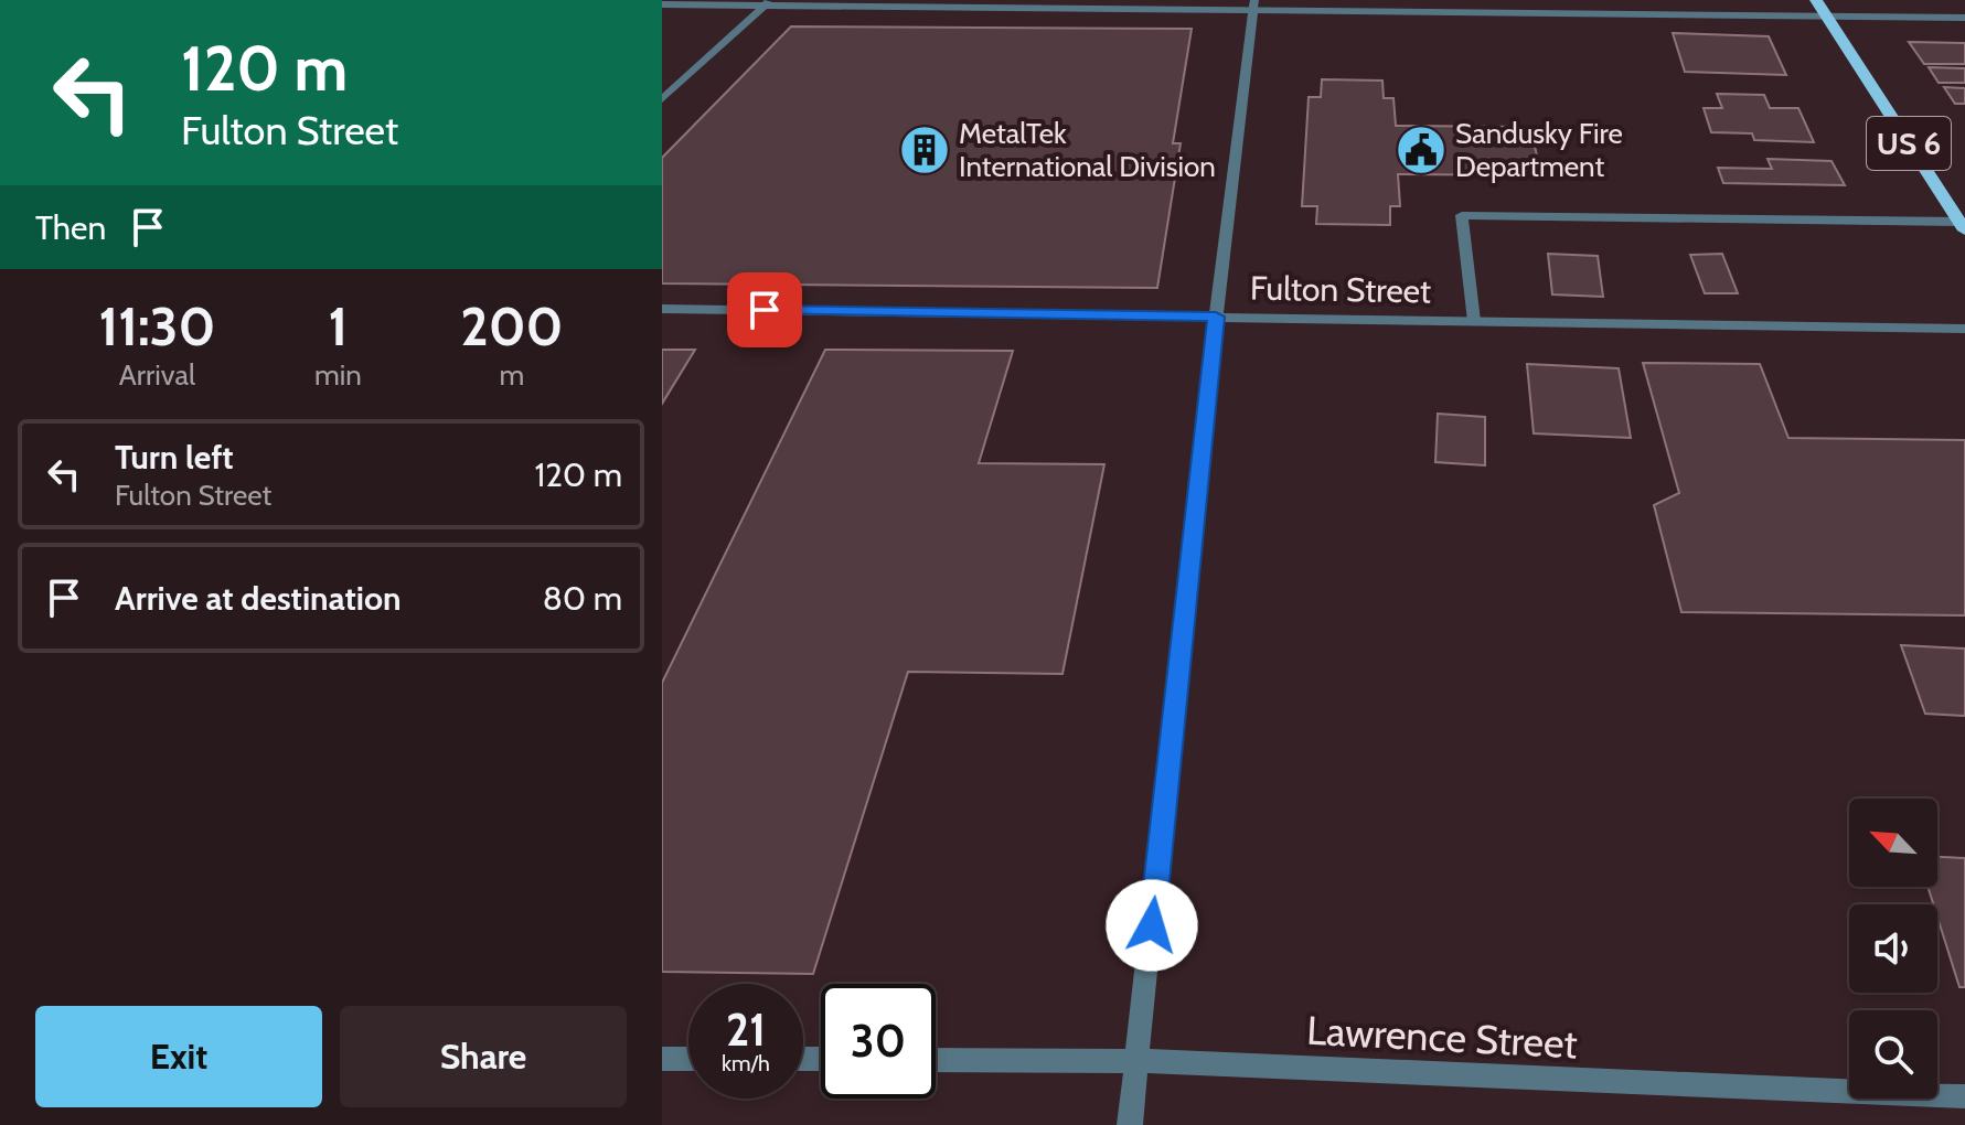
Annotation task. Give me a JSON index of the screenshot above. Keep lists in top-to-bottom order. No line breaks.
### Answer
{"streets":{"main road":["US 6"],"street":["Fulton Street","Lawrence Street"]},"places":{"building":["MetalTek International Division"],"public building":["Sandusky Fire Department"]},"north":"top left","page":{"turn":["120 m","Fulton Street"],"then":"Then","eta":["11:30","Arrival","1","min","200","m"],"list":[{"name":"Turn left","note":"Fulton Street","value":"120 m"},{"name":"Arrive at destination","value":"80 m"}],"speed":"21 km/h","limit":"30","buttons":["Exit","Share"]}}
